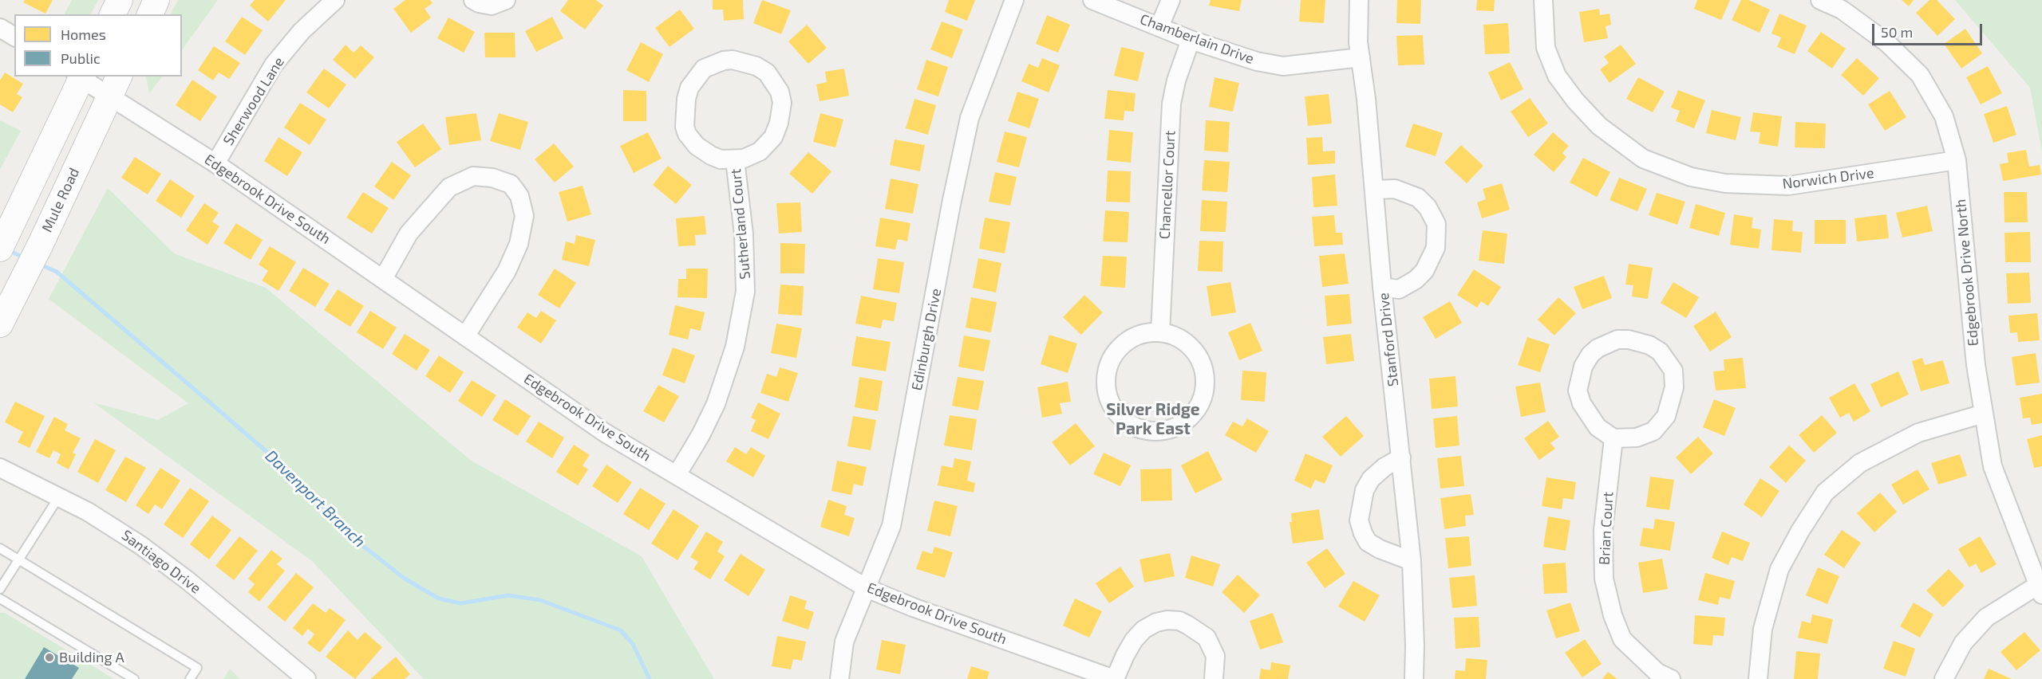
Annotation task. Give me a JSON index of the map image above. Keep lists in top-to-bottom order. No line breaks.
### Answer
{"streets":{"main road":["Mule Road"],"street":["Chamberlain Drive","Sherwood Lane","Norwich Drive","Chancellor Court","Edgebrook Drive South","Sutherland Court","Edgebrook Drive North","Edinburgh Drive","Stanford Drive","Brian Court","Santiago Drive"]},"crossings":[["Chamberlain Drive","Chancellor Court"],["Chamberlain Drive","Stanford Drive"],["Sherwood Lane","Edgebrook Drive South"],["Norwich Drive","Edgebrook Drive North"],["Edgebrook Drive South","Mule Road"],["Edgebrook Drive South","Sutherland Court"],["Edgebrook Drive South","Edinburgh Drive"]],"districts":["Silver Ridge Park East"],"water":["Davenport Branch"],"places":["Building A"],"legend":["Homes","Public"],"scale_bar":"50 m"}
